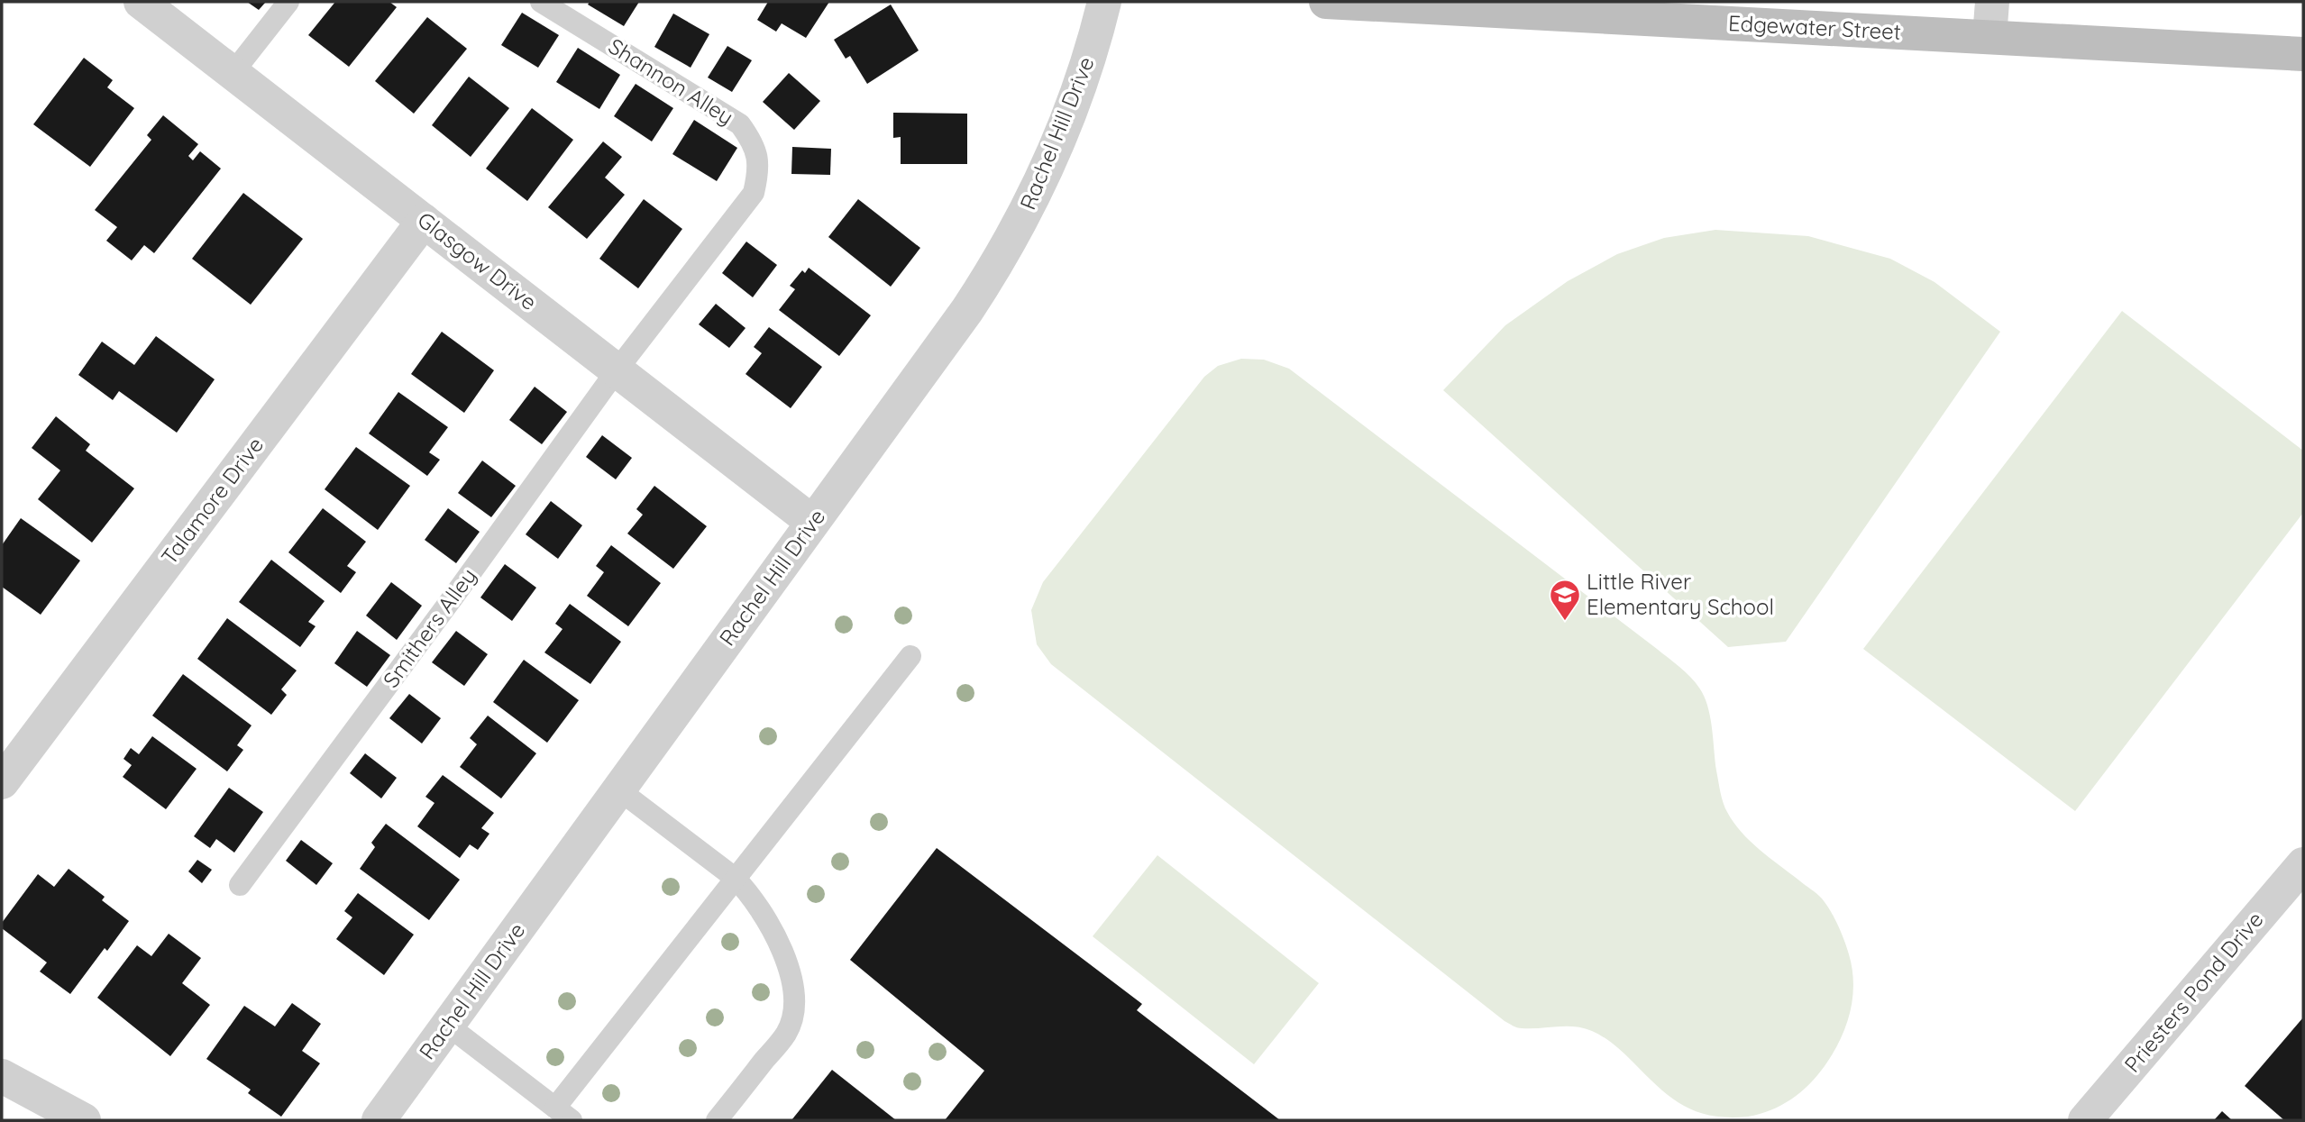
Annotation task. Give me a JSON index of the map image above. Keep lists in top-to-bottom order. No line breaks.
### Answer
{"streets":{"street":["Edgewater Street","Rachel Hill Drive","Glasgow Drive","Talamore Drive","Priesters Pond Drive"],"lane":["Shannon Alley","Smithers Alley"]},"crossings":[["Shannon Alley","Glasgow Drive"],["Shannon Alley","Smithers Alley"],["Rachel Hill Drive","Glasgow Drive"],["Glasgow Drive","Talamore Drive"],["Glasgow Drive","Smithers Alley"]],"places":{"school or university":["Little River Elementary School"]}}
